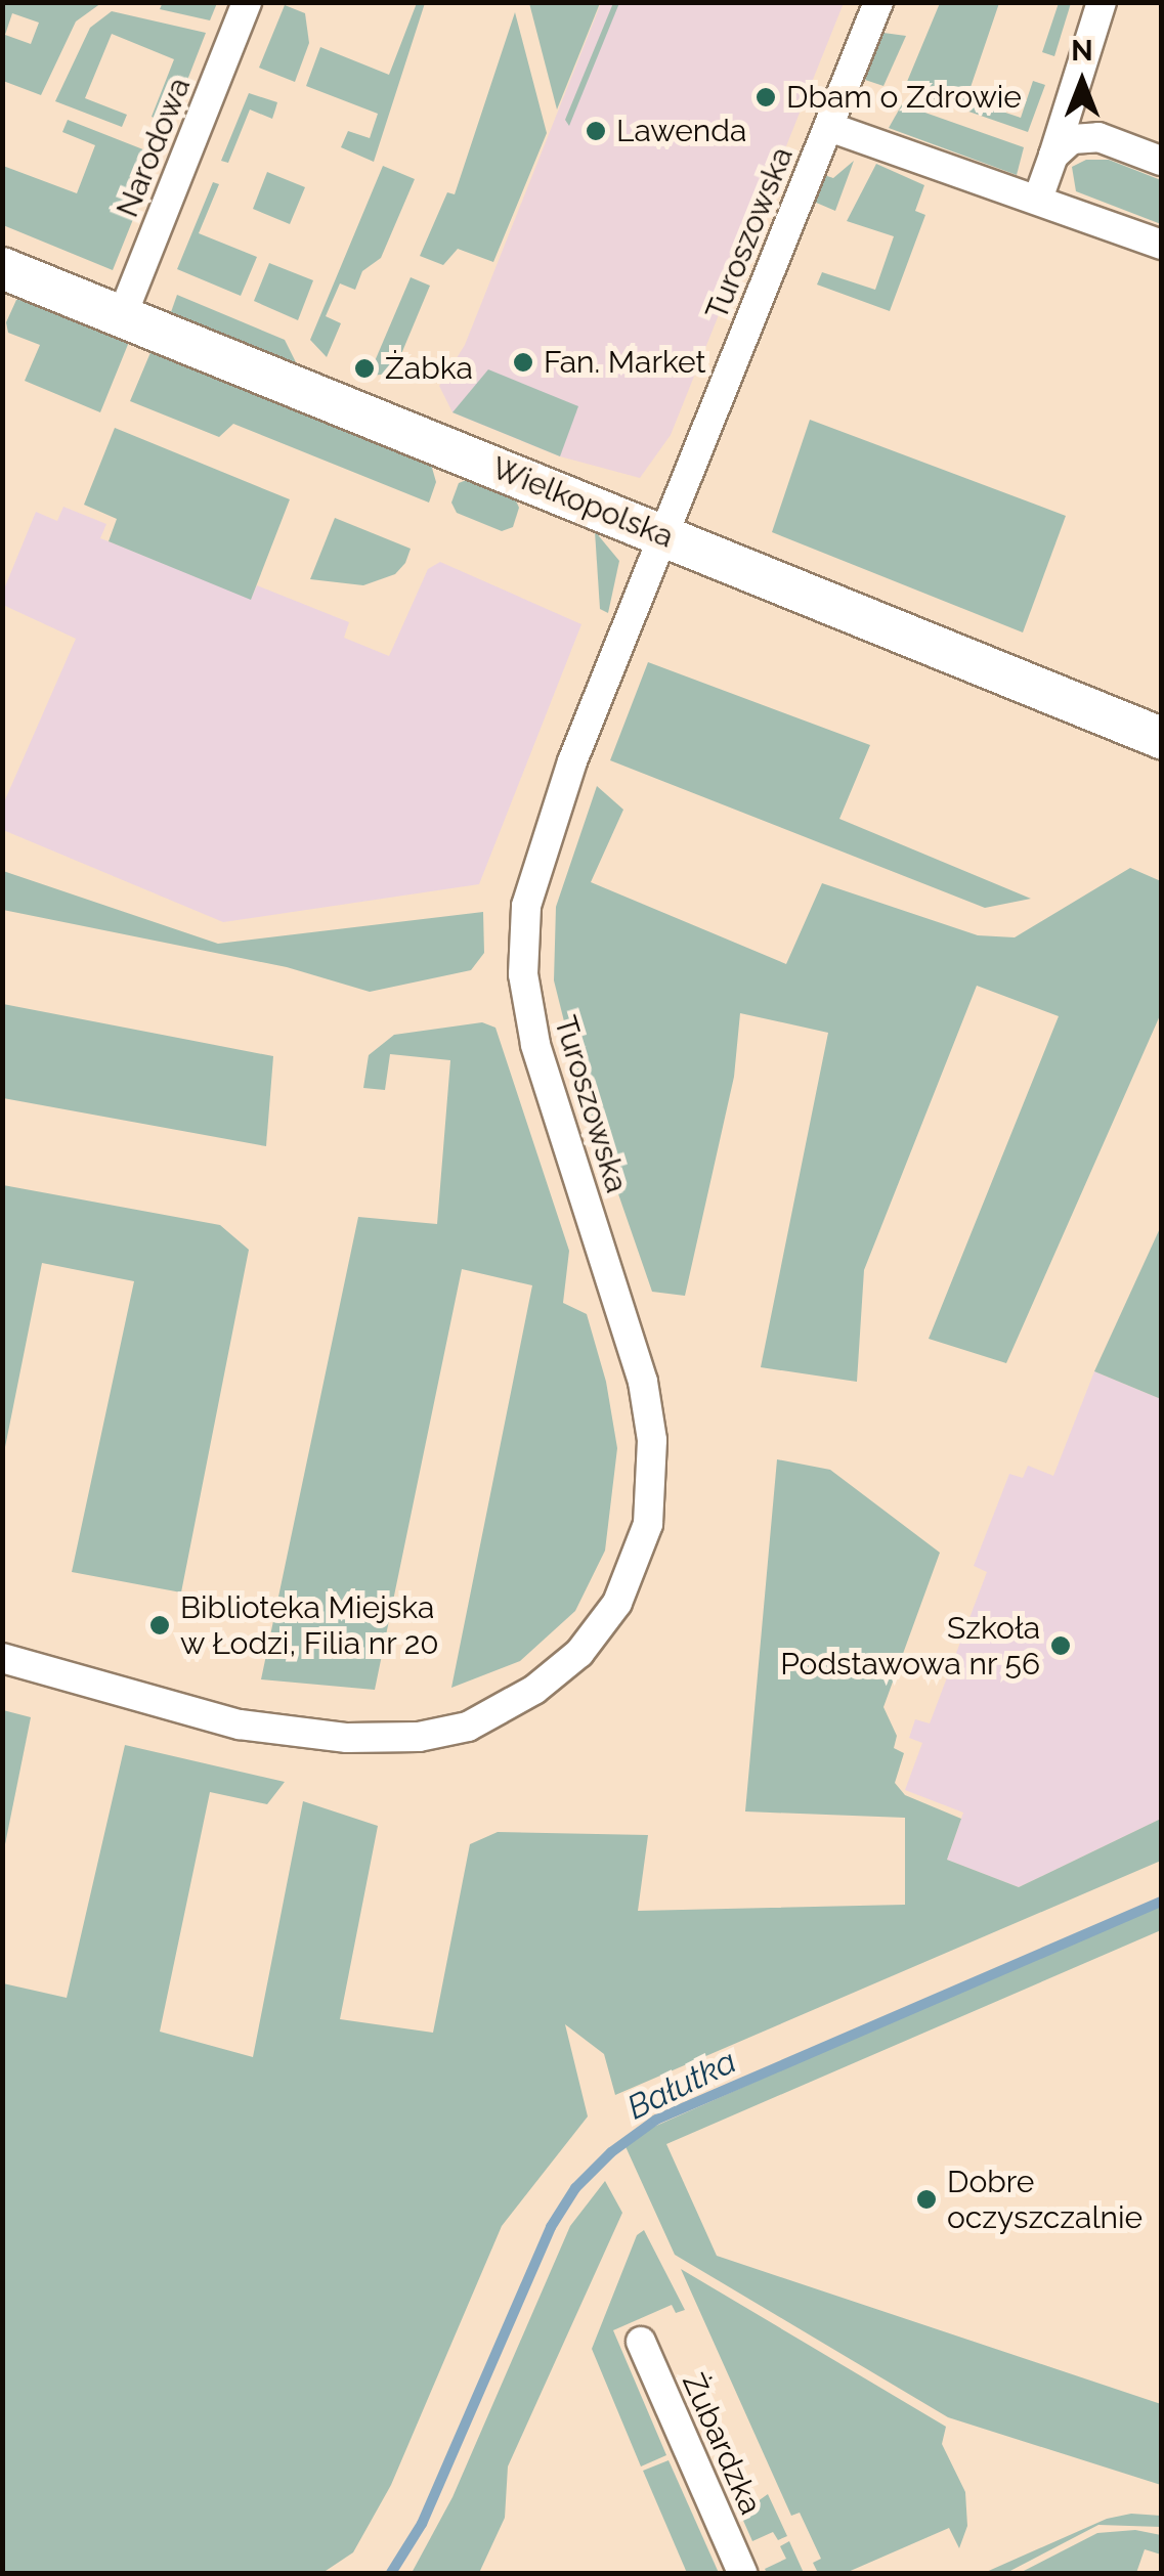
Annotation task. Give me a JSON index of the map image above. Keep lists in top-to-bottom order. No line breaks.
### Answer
{"streets":{"street":["Narodowa","Turoszowska","Wielkopolska","Żubardzka"]},"crossings":[["Narodowa","Wielkopolska"],["Turoszowska","Wielkopolska"]],"water":["Bałutka"],"places":["Dbam o Zdrowie","Lawenda","Fan. Market","Żabka","Biblioteka Miejska w Łodzi, Filia nr 20","Szkoła Podstawowa nr 56","Dobre oczyszczalnie"],"north":"top"}
